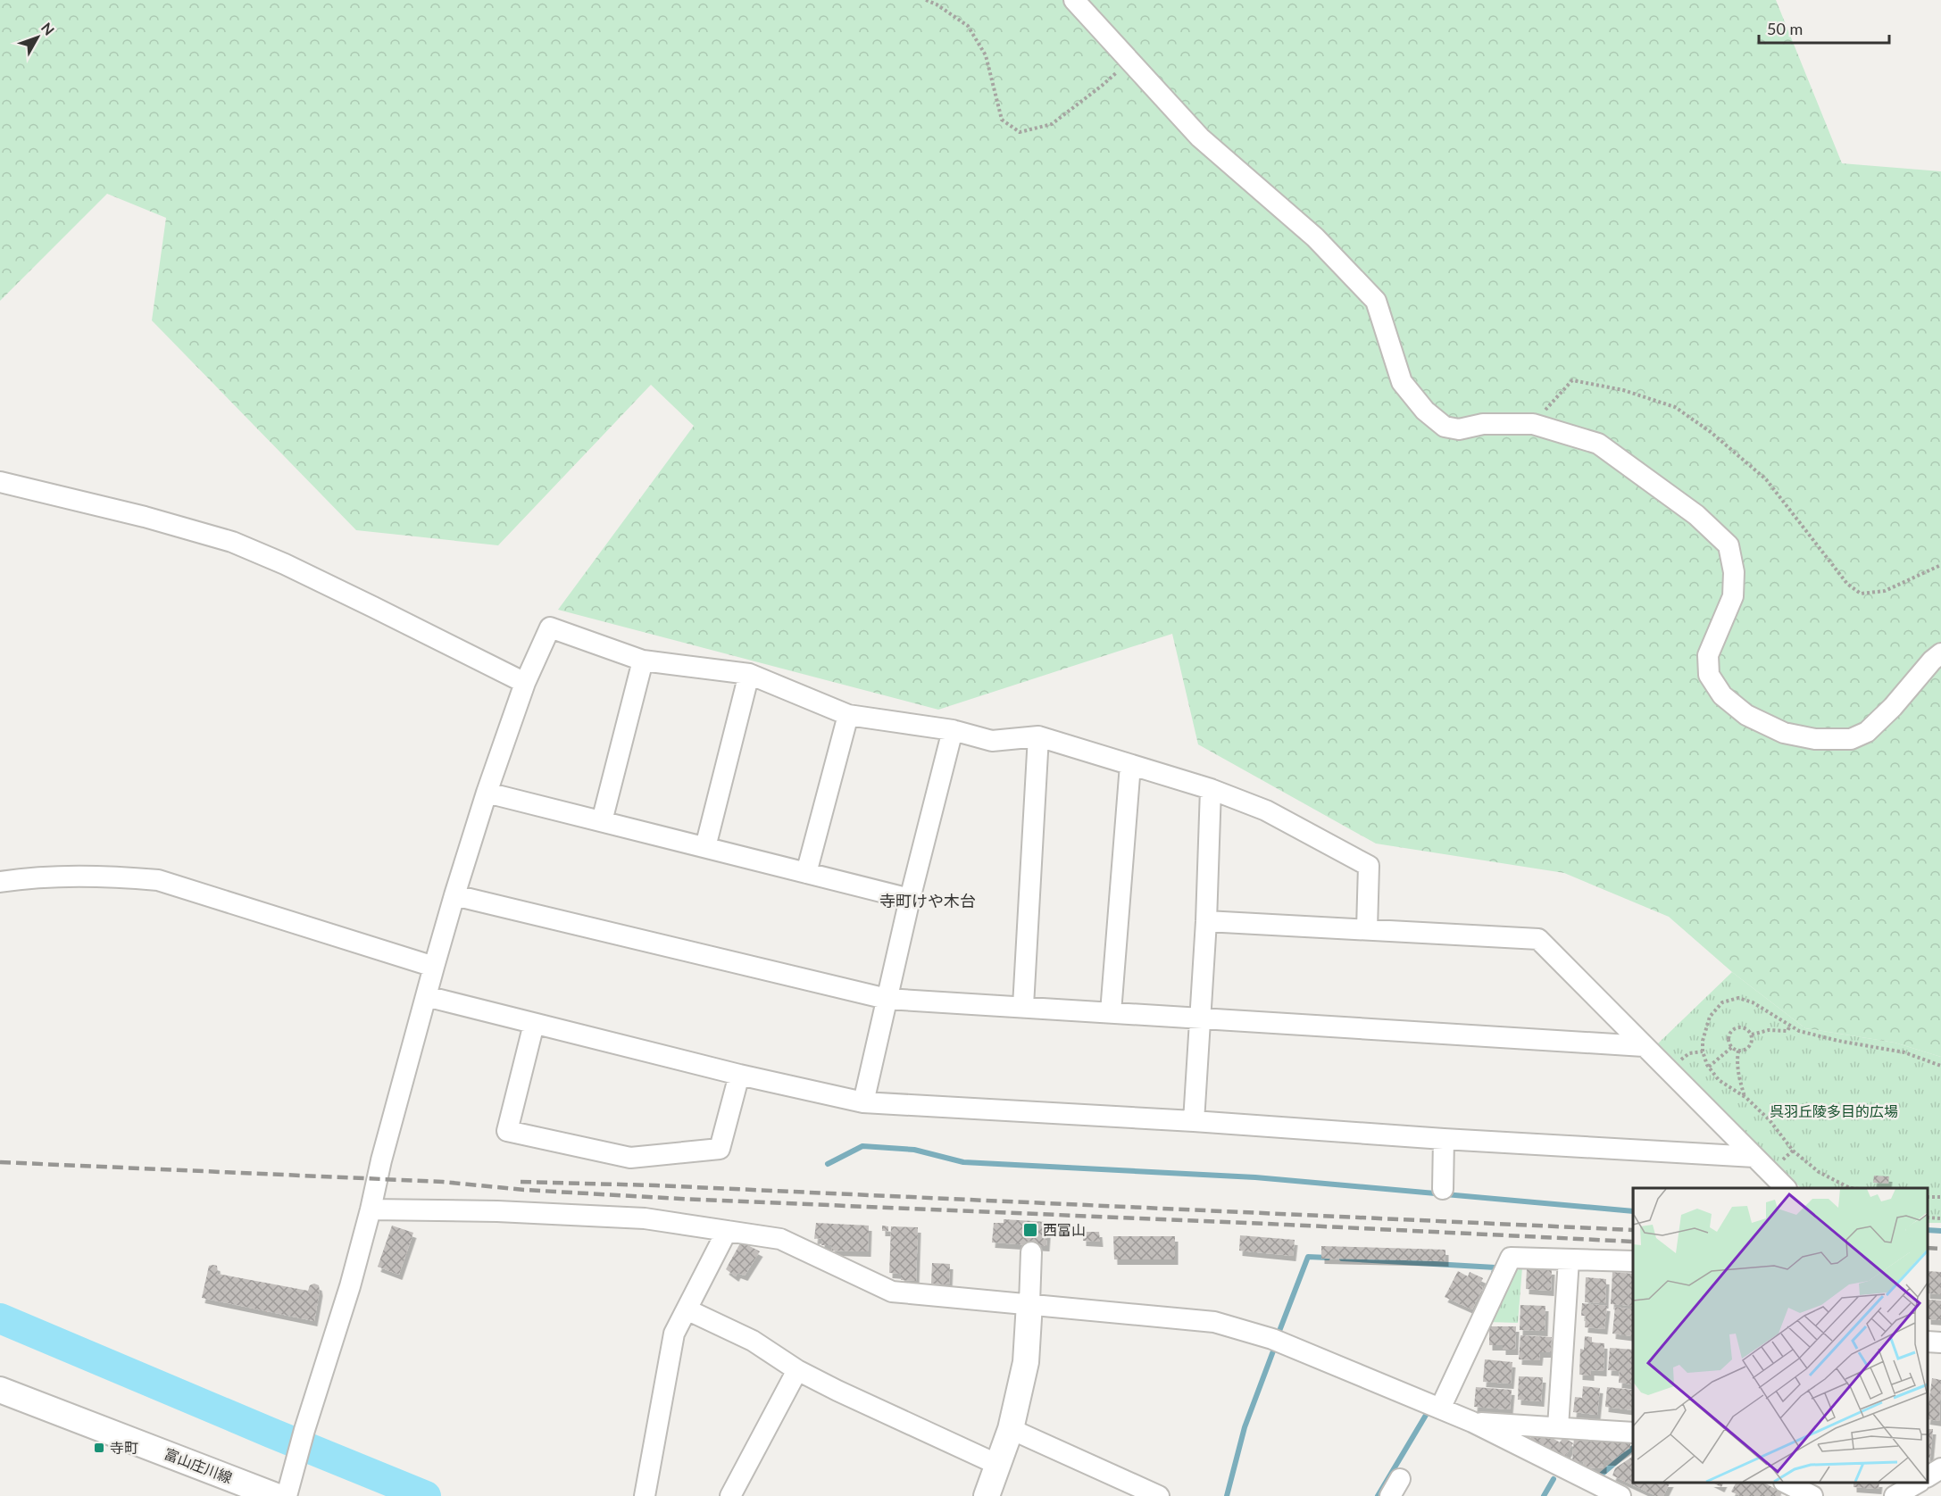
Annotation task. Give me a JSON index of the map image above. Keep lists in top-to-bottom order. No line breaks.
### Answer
{"streets":{"main road":["富山庄川線"]},"districts":["寺町けや木台"],"parks":["呉羽丘陵多目的広場"],"places":{"transit":["西富山","寺町"]},"scale_bar":"50 m","north":"top right"}
